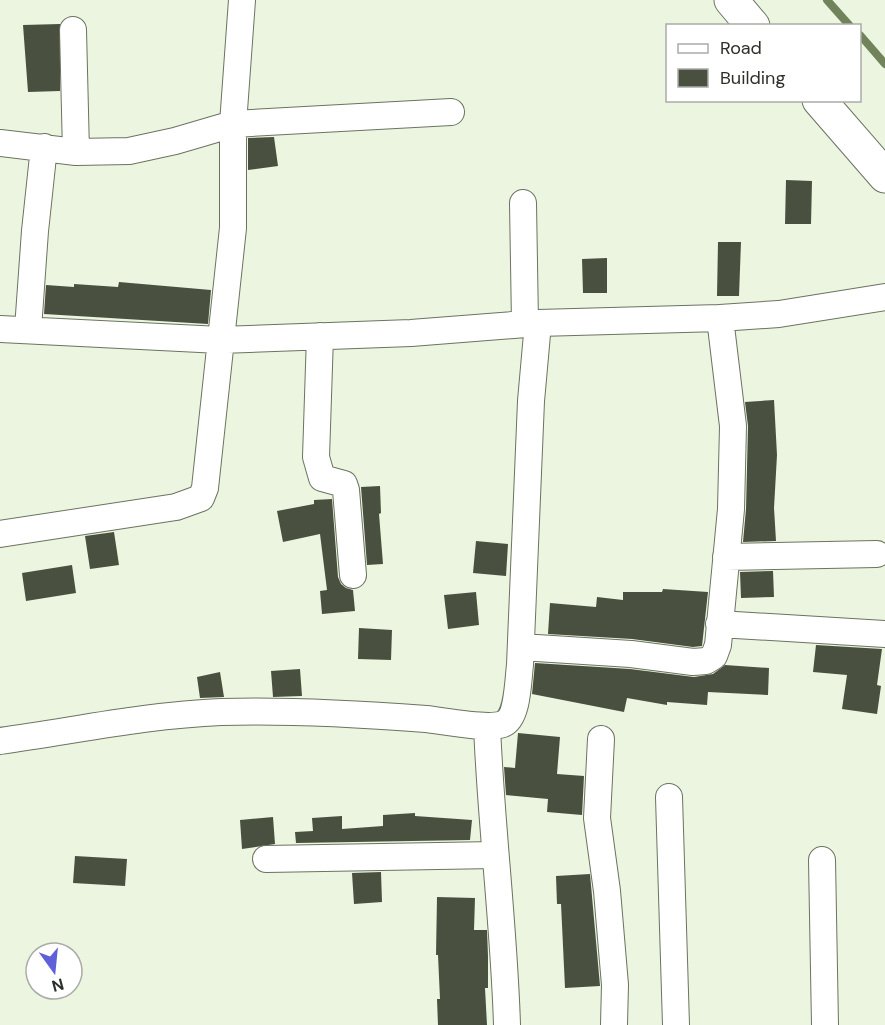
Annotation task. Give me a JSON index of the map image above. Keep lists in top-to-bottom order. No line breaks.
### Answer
{"legend":["Road","Building"],"north":"bottom"}
